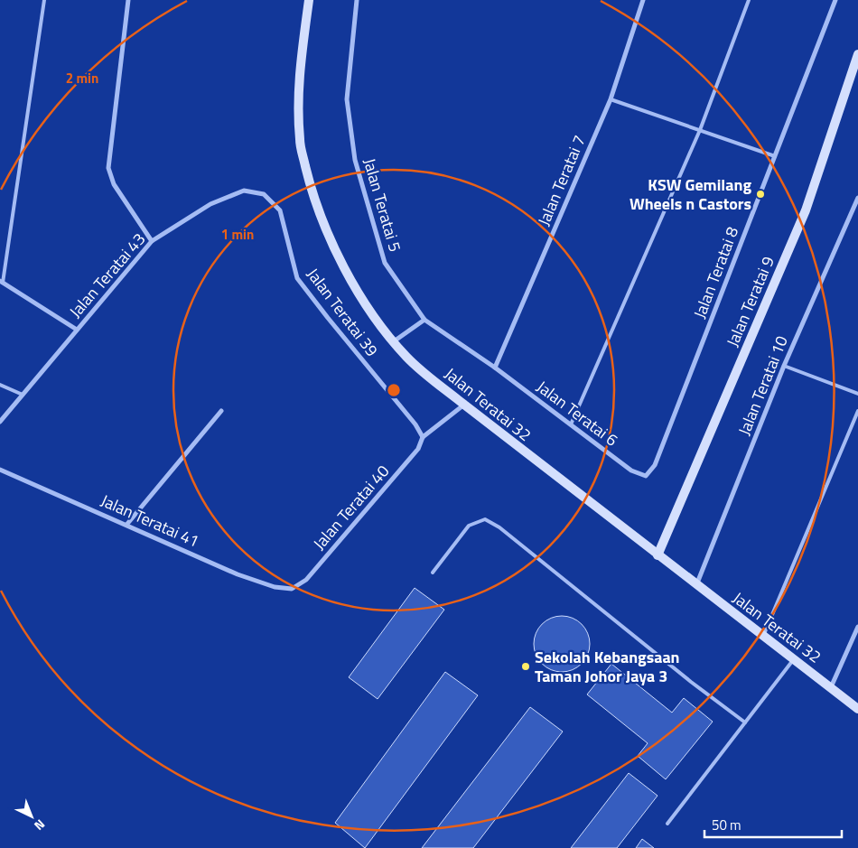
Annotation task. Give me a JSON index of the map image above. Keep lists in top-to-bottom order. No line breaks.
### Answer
{"streets":{"street":["Jalan Teratai 7","Jalan Teratai 5","Jalan Teratai 8","Jalan Teratai 43","Jalan Teratai 9","Jalan Teratai 39","Jalan Teratai 10","Jalan Teratai 32","Jalan Teratai 6","Jalan Teratai 40","Jalan Teratai 41"]},"crossings":[["Jalan Teratai 7","Jalan Teratai 5"],["Jalan Teratai 7","Jalan Teratai 6"],["Jalan Teratai 5","Jalan Teratai 6"],["Jalan Teratai 8","Jalan Teratai 6"],["Jalan Teratai 43","Jalan Teratai 39"],["Jalan Teratai 9","Jalan Teratai 32"],["Jalan Teratai 39","Jalan Teratai 40"],["Jalan Teratai 10","Jalan Teratai 32"],["Jalan Teratai 40","Jalan Teratai 41"]],"places":["KSW Gemilang Wheels n Castors","Sekolah Kebangsaan Taman Johor Jaya 3"],"scale_bar":"50 m","north":"bottom right","rings":["2 min","1 min"]}
